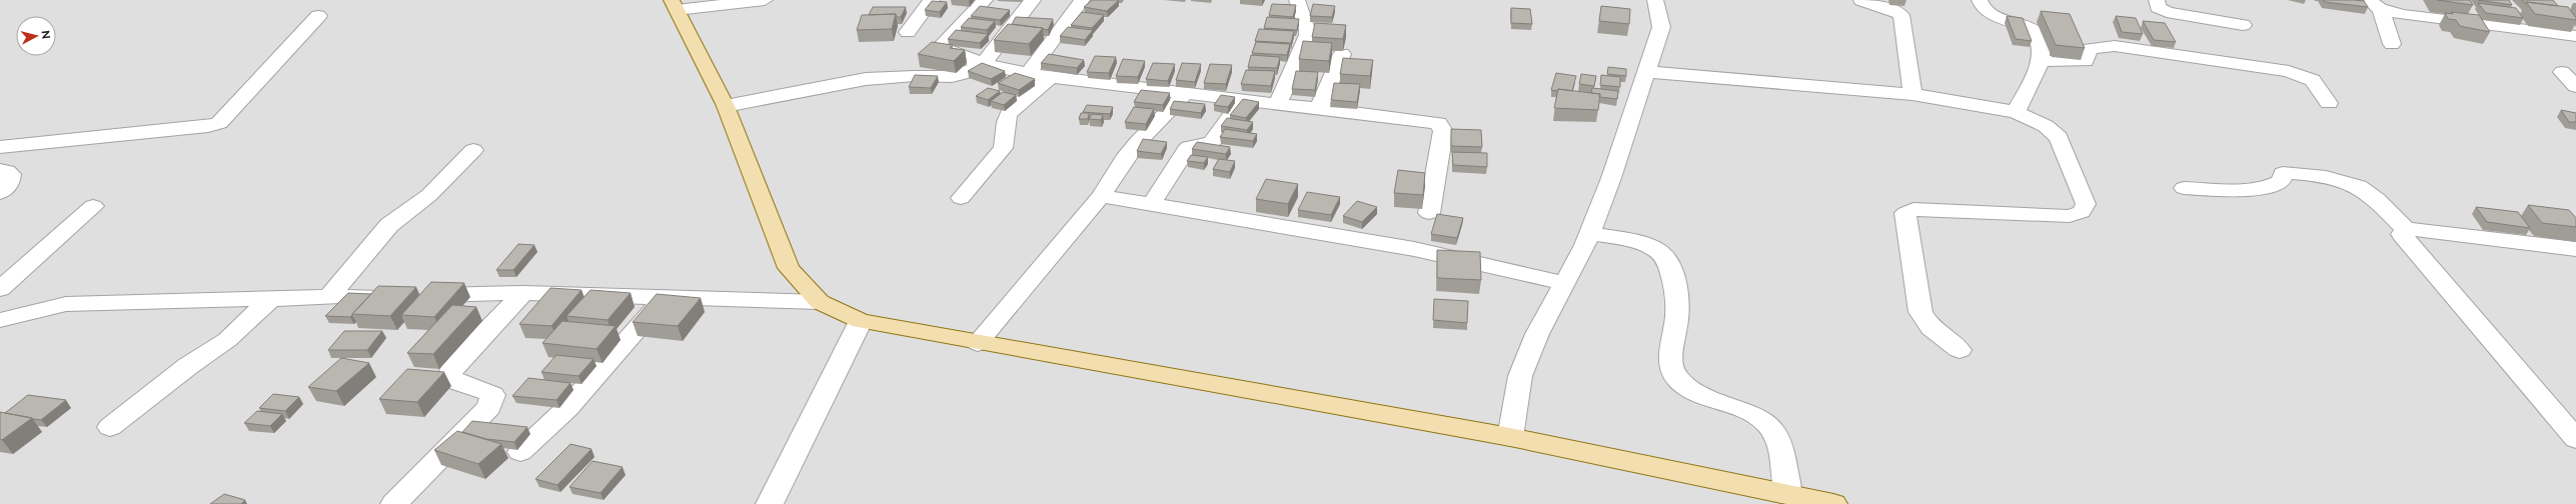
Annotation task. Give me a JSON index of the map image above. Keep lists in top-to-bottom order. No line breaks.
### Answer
{"north":"right"}
